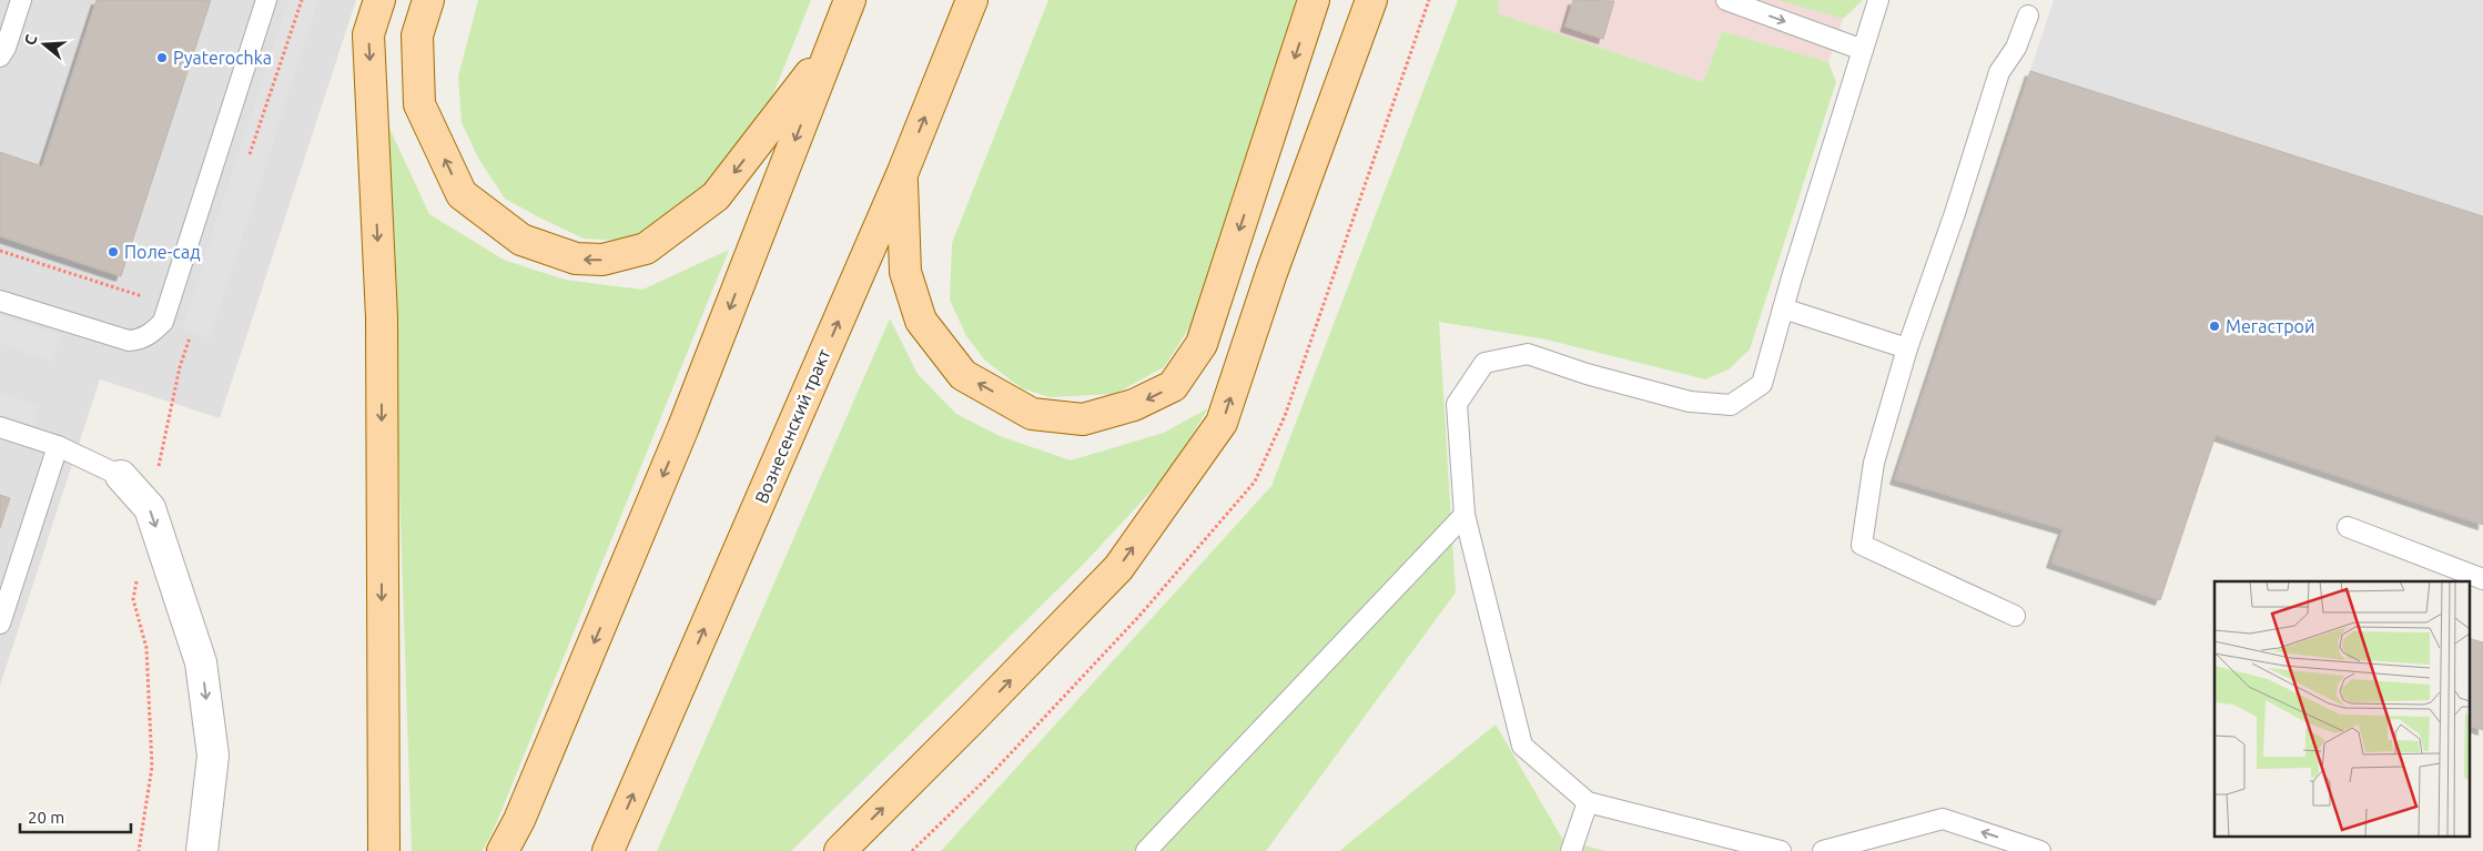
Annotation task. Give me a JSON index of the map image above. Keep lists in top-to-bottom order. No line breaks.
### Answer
{"streets":{"main road":["Вознесенский тракт"]},"places":["Pyaterochka","Поле-сад","Мегастрой"],"scale_bar":"20 m","north":"left"}
